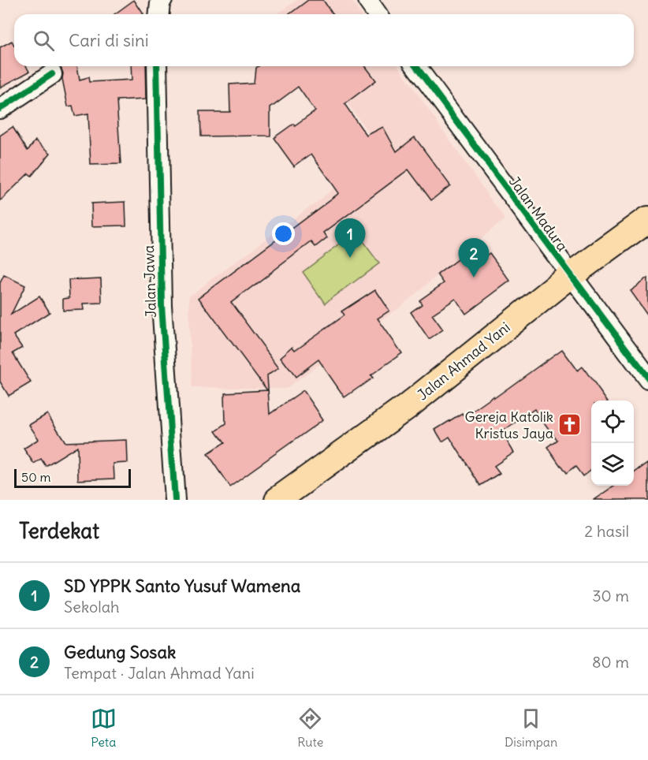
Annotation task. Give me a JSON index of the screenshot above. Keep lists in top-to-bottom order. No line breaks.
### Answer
{"streets":{"main road":["Jalan Ahmad Yani"],"street":["Jalan Madura","Jalan Jawa"]},"crossings":[["Jalan Madura","Jalan Ahmad Yani"]],"places":{"church":["Gereja Katolik Kristus Jaya"]},"scale_bar":"50 m","page":{"search":"Cari di sini","pins":["1","2"],"scale":"50 m","heading":["Terdekat","2 hasil"],"list":[{"mark":"1","name":"SD YPPK Santo Yusuf Wamena","note":"Sekolah","value":"30 m"},{"mark":"2","name":"Gedung Sosak","note":"Tempat · Jalan Ahmad Yani","value":"80 m"}],"nav":["Peta","Rute","Disimpan"]}}
